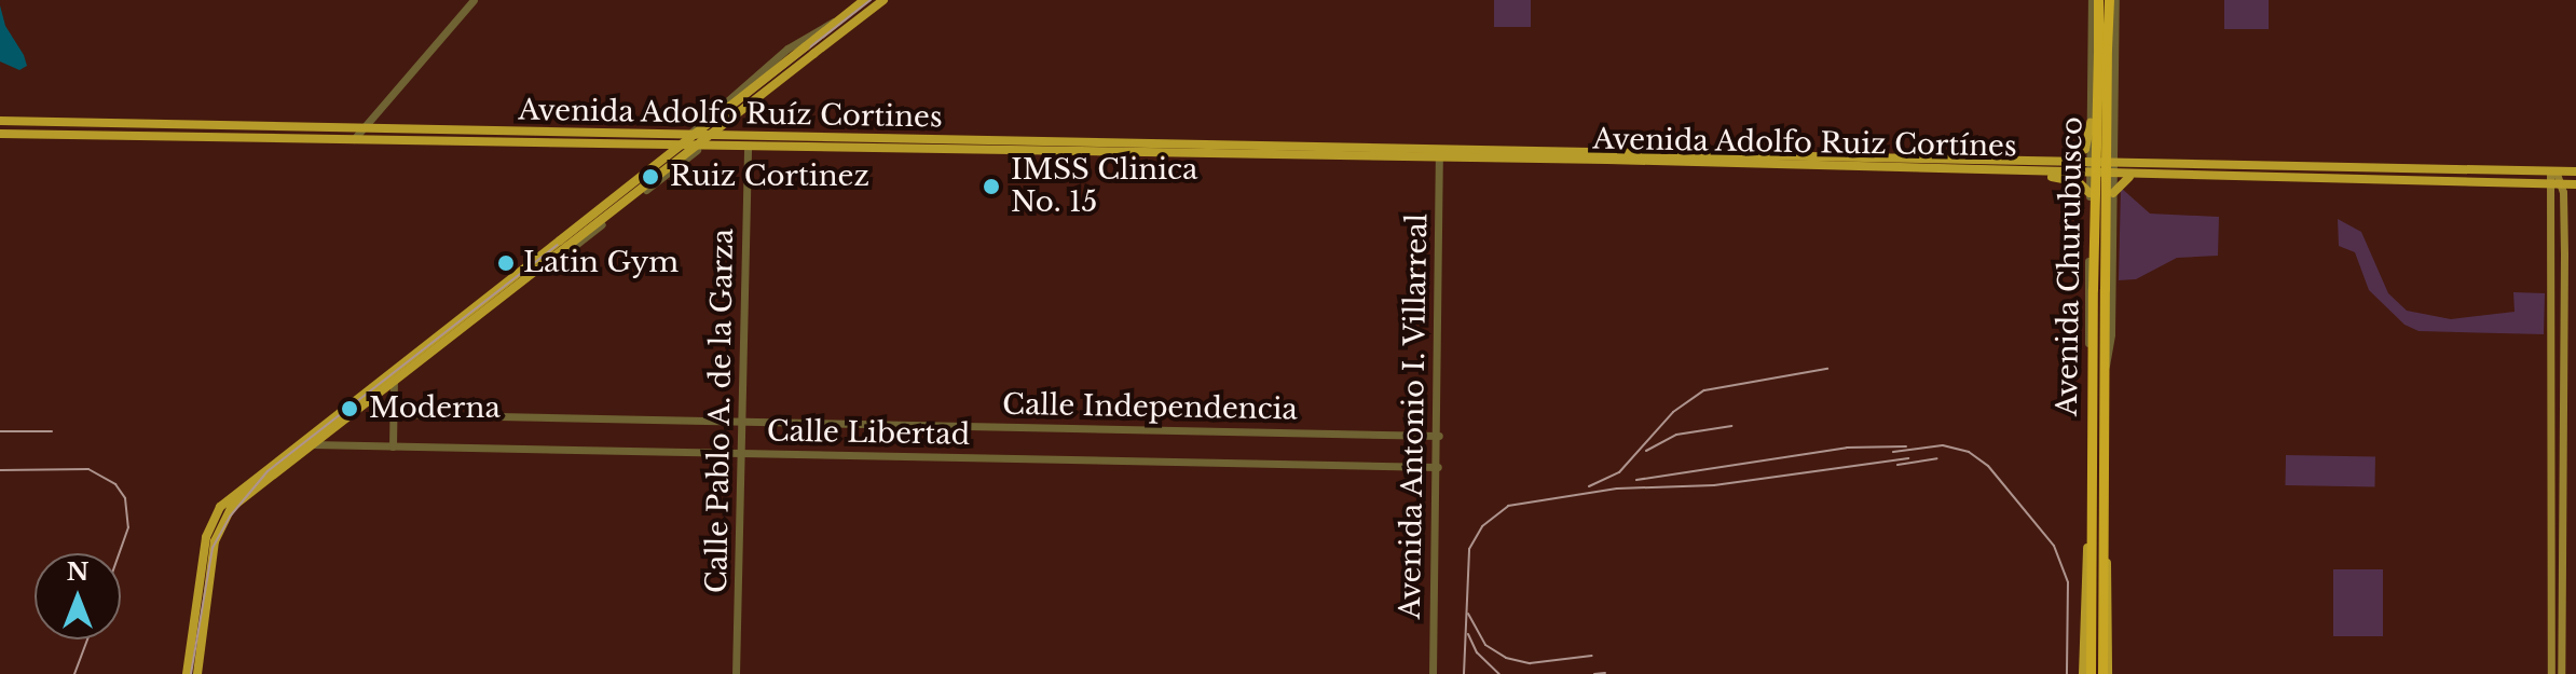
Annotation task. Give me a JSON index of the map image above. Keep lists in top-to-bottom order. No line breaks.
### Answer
{"streets":{"highway":["Avenida Churubusco"],"main road":["Avenida Adolfo Ruíz Cortines","Avenida Adolfo Ruiz Cortínes"],"street":["Calle Independencia","Calle Pablo A. de la Garza","Avenida Antonio I. Villarreal","Calle Libertad"]},"crossings":[["Avenida Adolfo Ruíz Cortines","Avenida Adolfo Ruiz Cortínes"],["Avenida Adolfo Ruíz Cortines","Calle Pablo A. de la Garza"],["Avenida Adolfo Ruíz Cortines","Avenida Antonio I. Villarreal"],["Avenida Adolfo Ruiz Cortínes","Avenida Antonio I. Villarreal"],["Calle Independencia","Calle Pablo A. de la Garza"],["Calle Independencia","Avenida Antonio I. Villarreal"],["Calle Pablo A. de la Garza","Calle Libertad"],["Avenida Antonio I. Villarreal","Calle Libertad"]],"places":["Ruiz Cortinez","IMSS Clinica No. 15","Latin Gym","Moderna"],"north":"top"}
